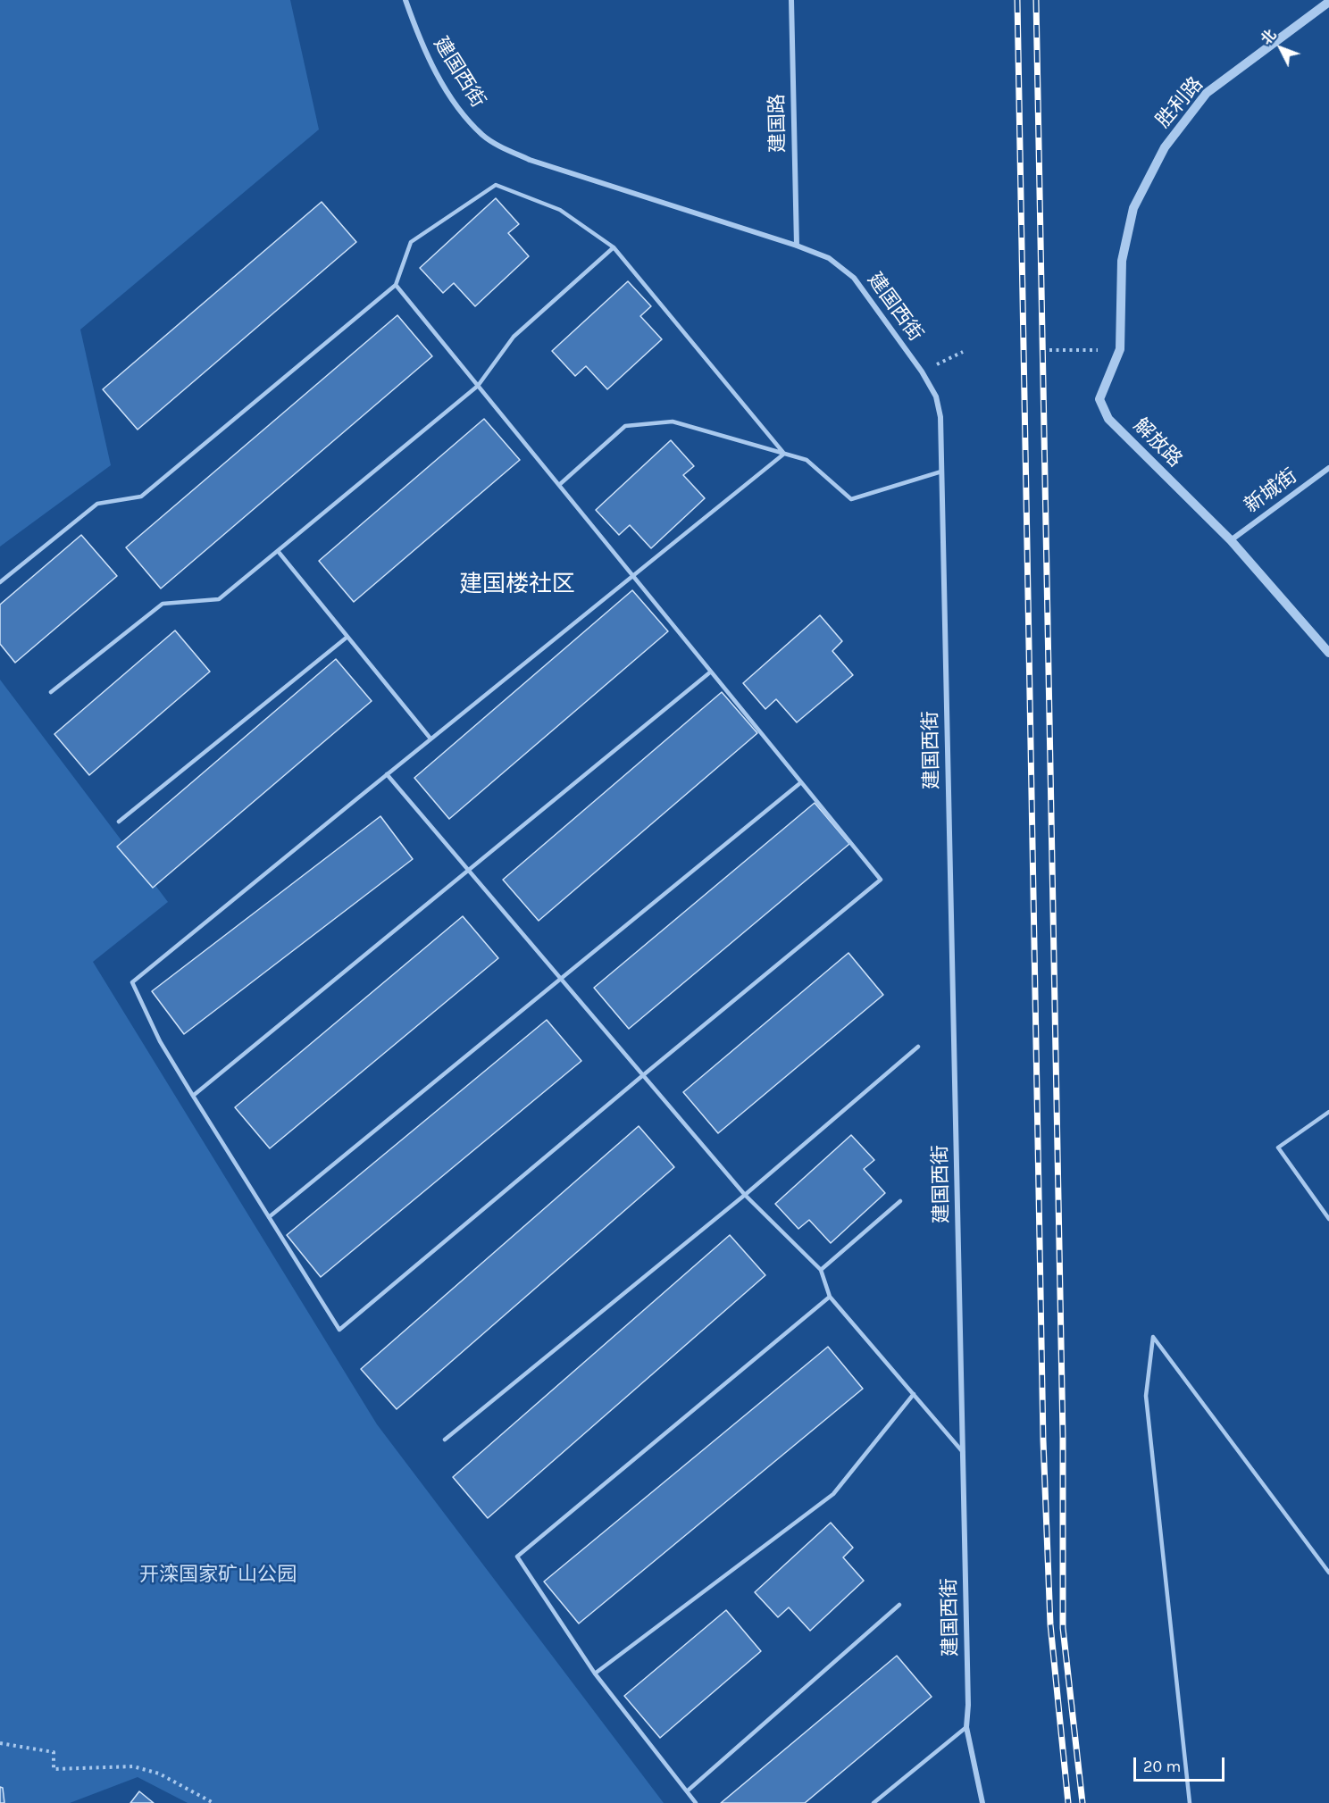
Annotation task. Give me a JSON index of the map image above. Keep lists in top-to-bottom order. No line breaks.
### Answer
{"streets":{"street":["建国西街","胜利路","建国路","解放路","新城街"]},"crossings":[["建国西街","建国路"],["胜利路","解放路"],["解放路","新城街"]],"districts":["建国楼社区"],"parks":["开滦国家矿山公园"],"scale_bar":"20 m","north":"top left"}
